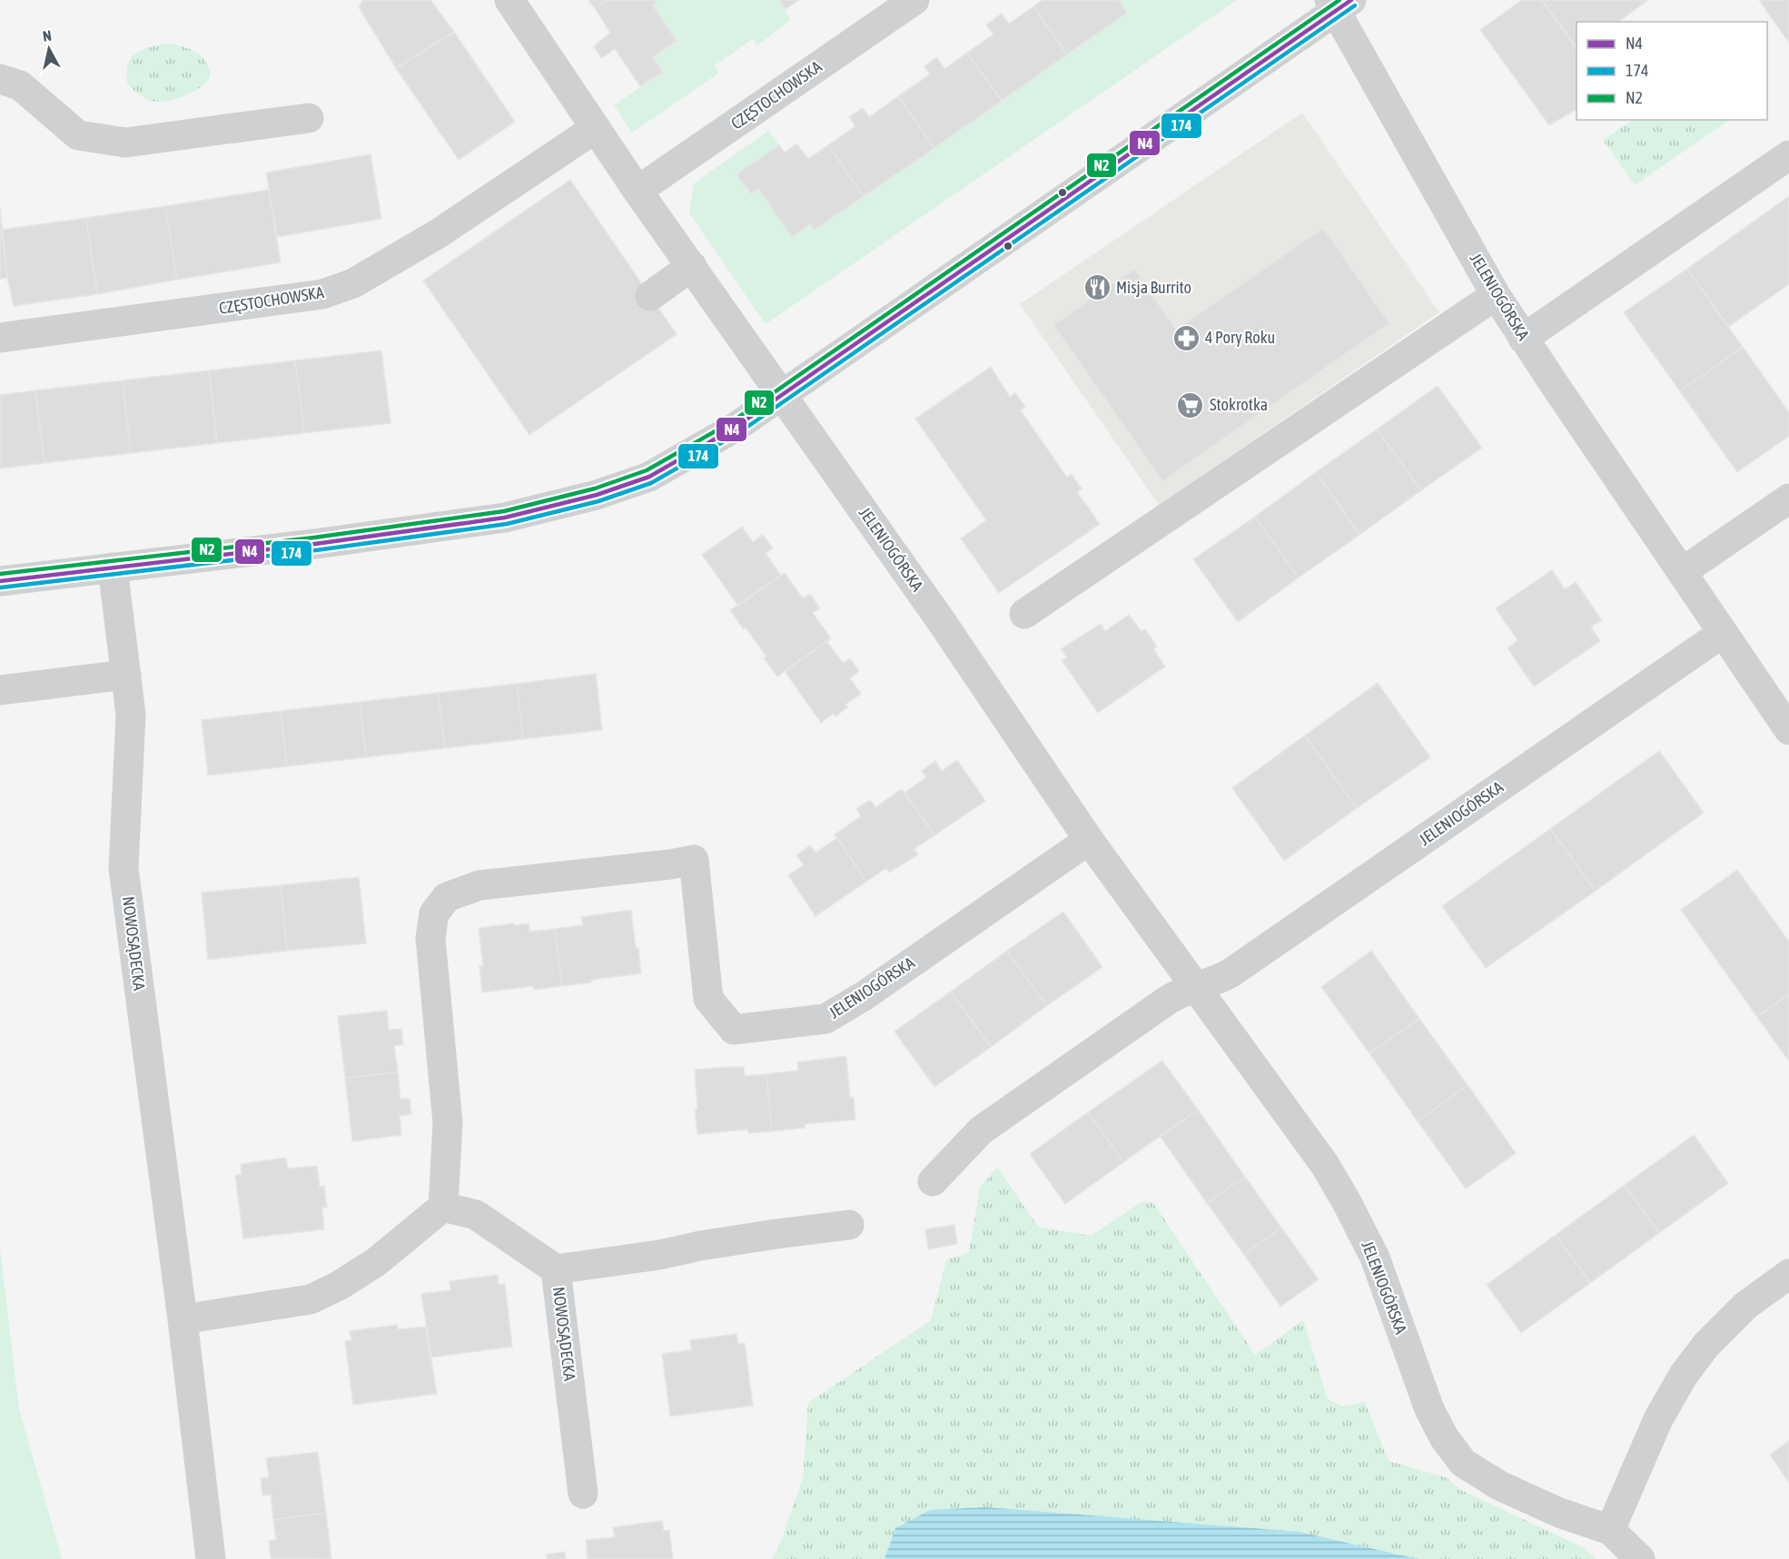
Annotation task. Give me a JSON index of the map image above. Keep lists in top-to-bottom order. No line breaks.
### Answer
{"streets":{"street":["CZĘSTOCHOWSKA","JELENIOGÓRSKA","NOWOSĄDECKA"]},"crossings":[["JELENIOGÓRSKA","NOWOSĄDECKA"]],"places":{"restaurant":["Misja Burrito"],"pharmacy":["4 Pory Roku"],"supermarket":["Stokrotka"]},"lines":["transit line N4","transit line N2","transit line 174"],"legend":["N4","174","N2"],"north":"top"}
